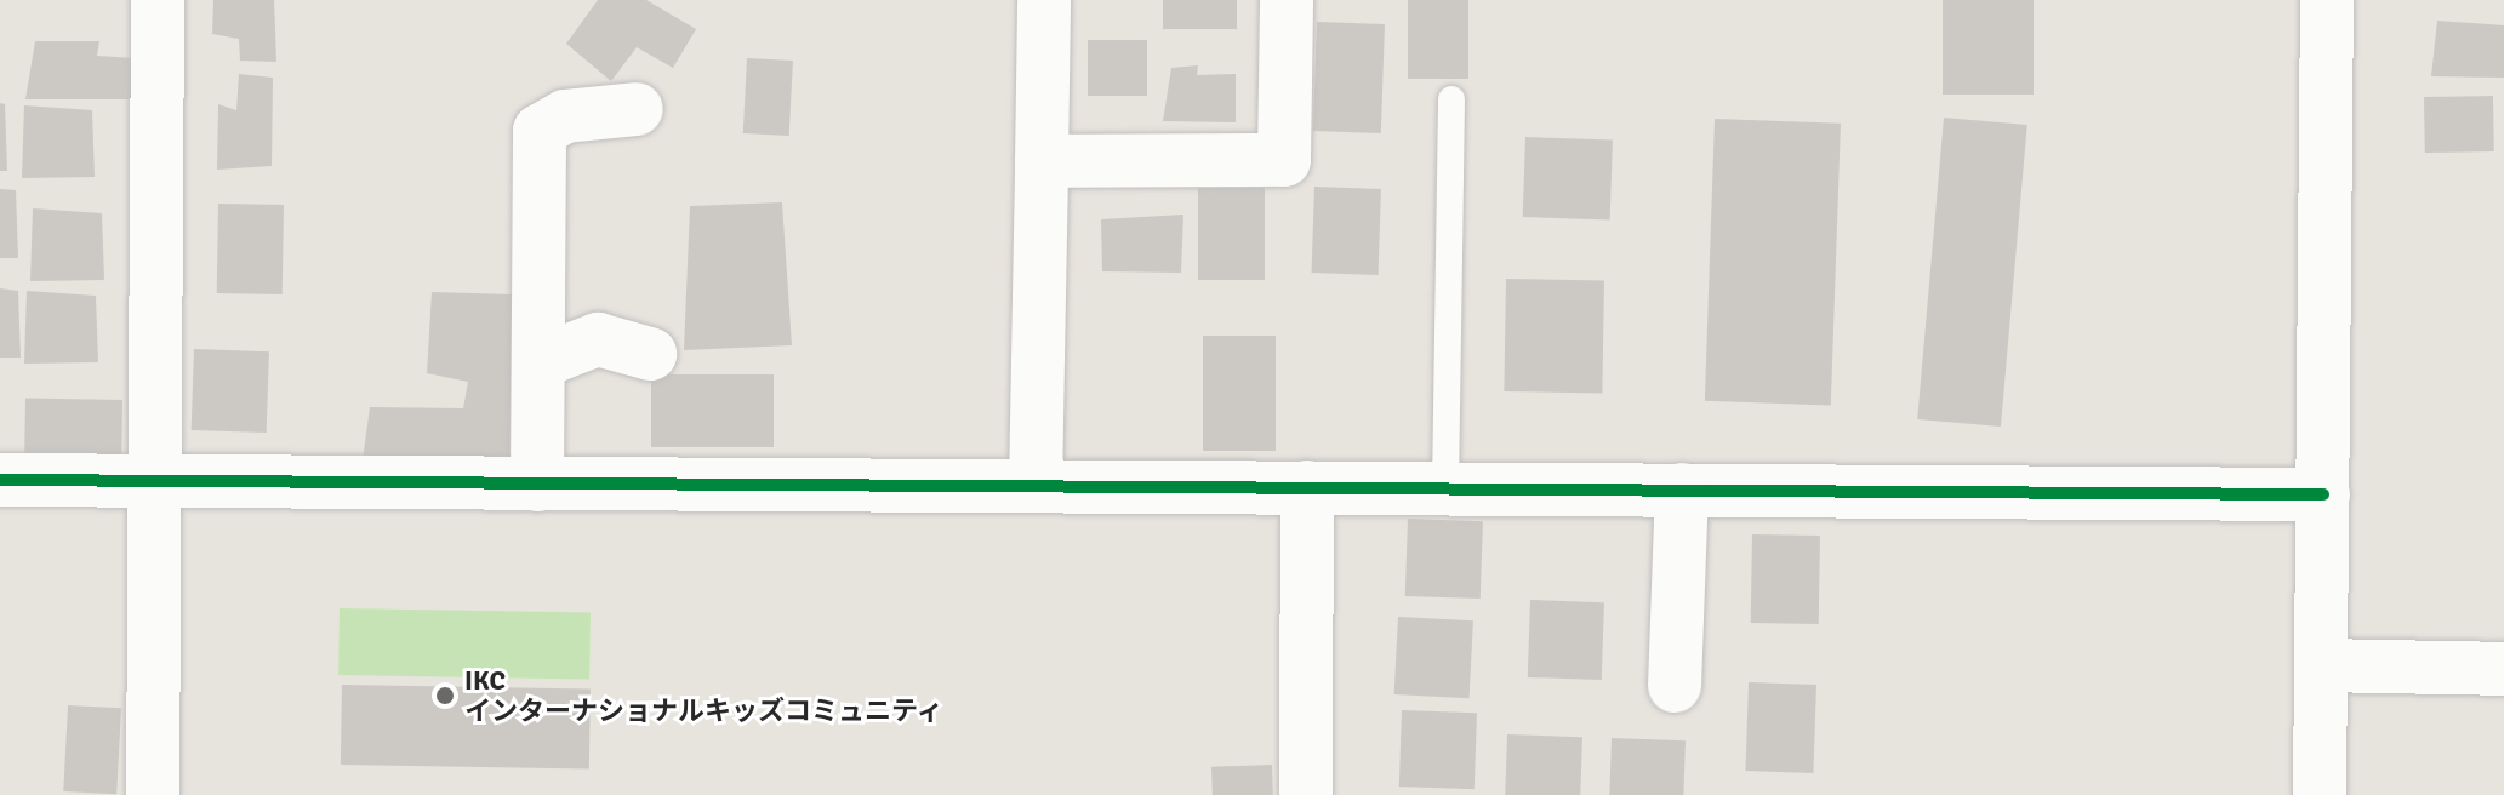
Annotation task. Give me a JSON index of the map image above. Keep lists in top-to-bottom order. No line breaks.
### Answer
{"places":["IKC インターナショナルキッズコミュニティ"]}
